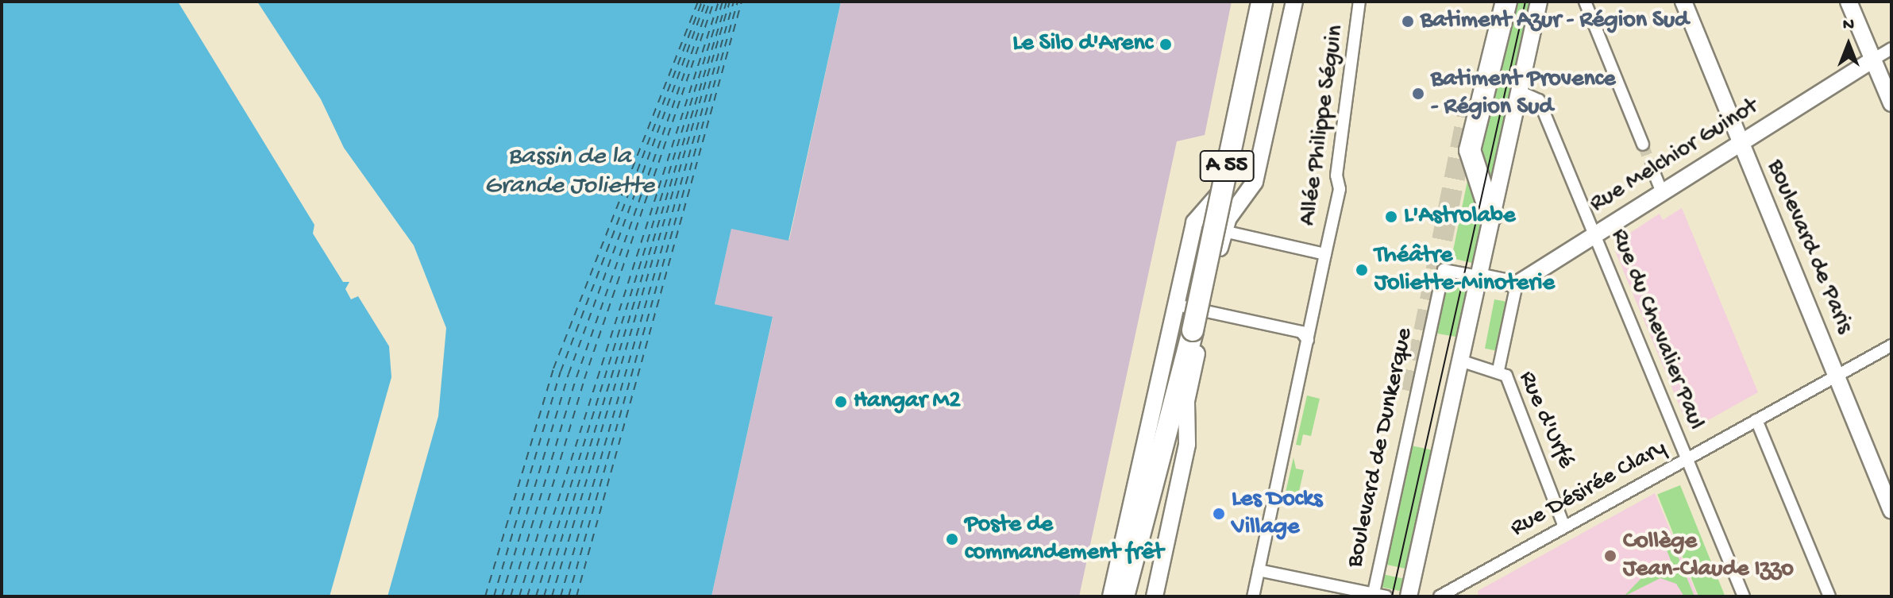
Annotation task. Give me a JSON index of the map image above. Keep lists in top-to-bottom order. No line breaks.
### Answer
{"streets":{"highway":["A 55"],"street":["Allée Philippe Séguin","Rue Melchior Guinot","Boulevard de Paris","Rue du Chevalier Paul","Rue d'Urfé","Boulevard de Dunkerque","Rue Désirée Clary"]},"crossings":[["Rue Melchior Guinot","Boulevard de Paris"],["Rue Melchior Guinot","Rue du Chevalier Paul"],["Boulevard de Paris","Rue Désirée Clary"],["Rue du Chevalier Paul","Rue Désirée Clary"],["Rue d'Urfé","Rue Désirée Clary"]],"water":["Bassin de la Grande Joliette"],"places":["Batiment Azur - Région Sud","Le Silo d'Arenc","Batiment Provence - Région Sud","L'Astrolabe","Théâtre Joliette-Minoterie","Hangar M2","Les Docks Village","Poste de commandement frêt","Collège Jean-Claude Izzo"],"north":"top"}
